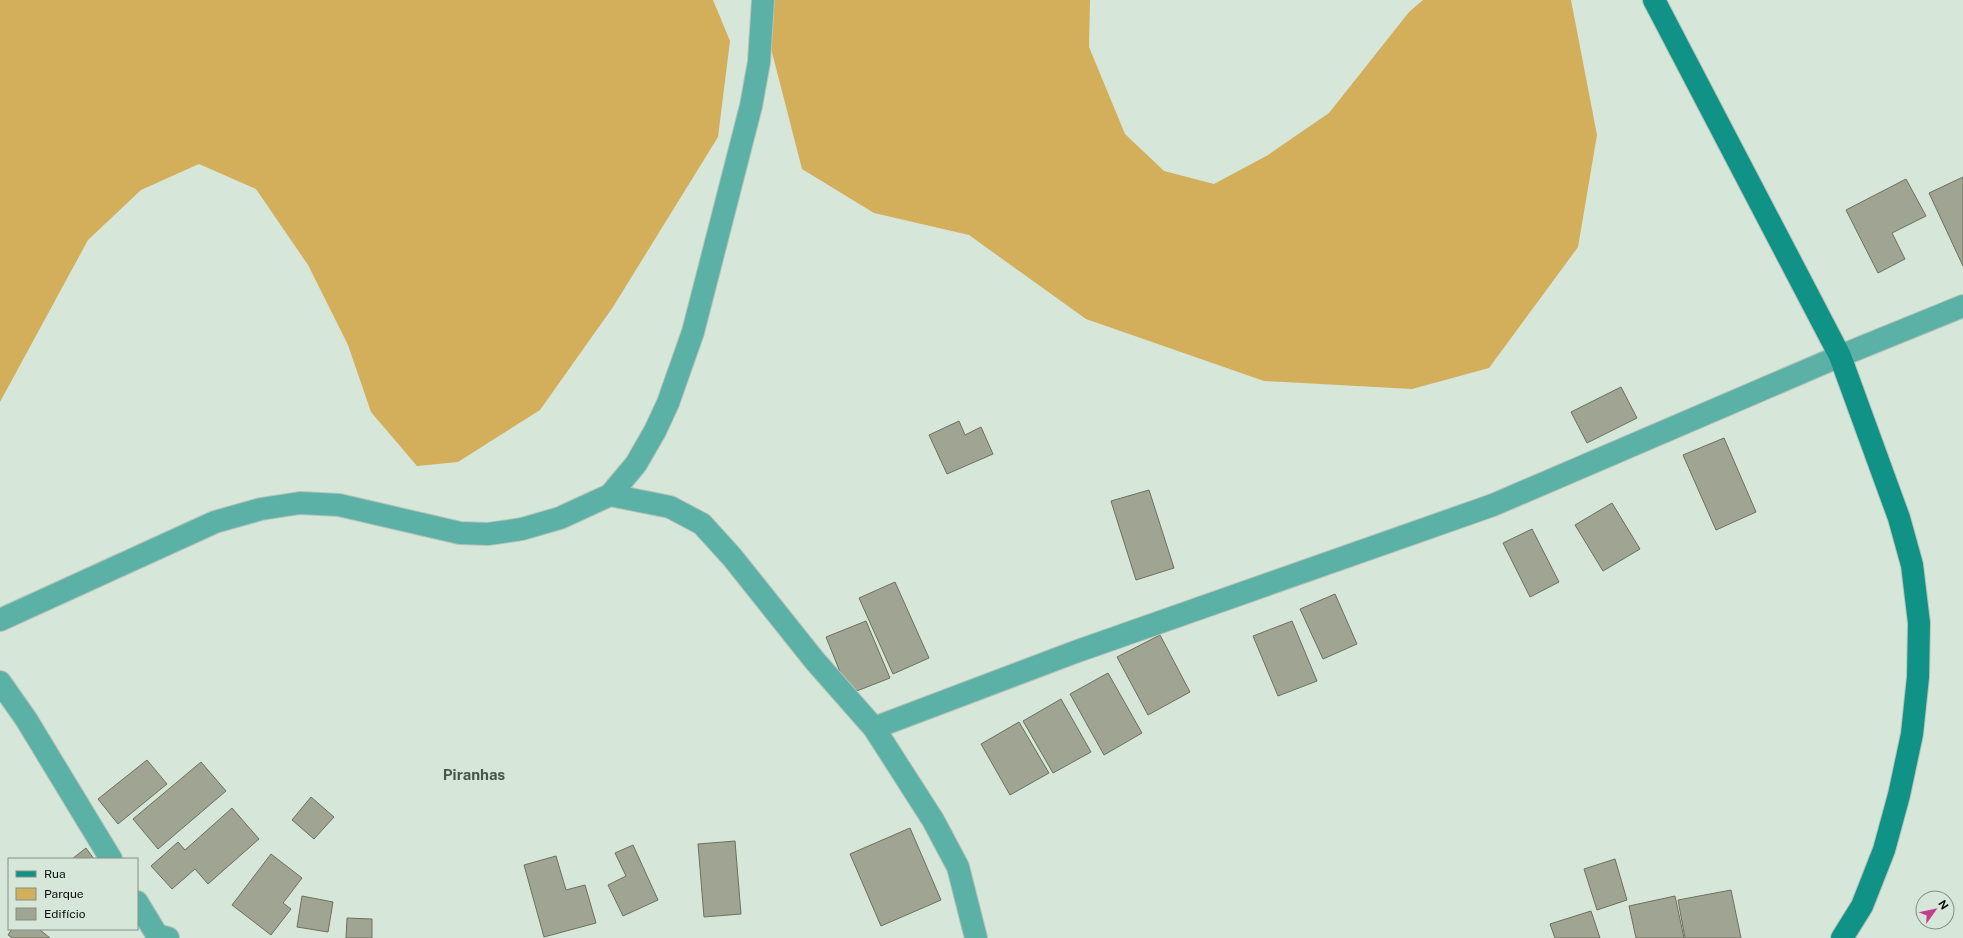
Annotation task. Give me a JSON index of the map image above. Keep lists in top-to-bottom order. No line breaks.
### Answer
{"districts":["Piranhas"],"legend":["Rua","Parque","Edifício"],"north":"top right"}
